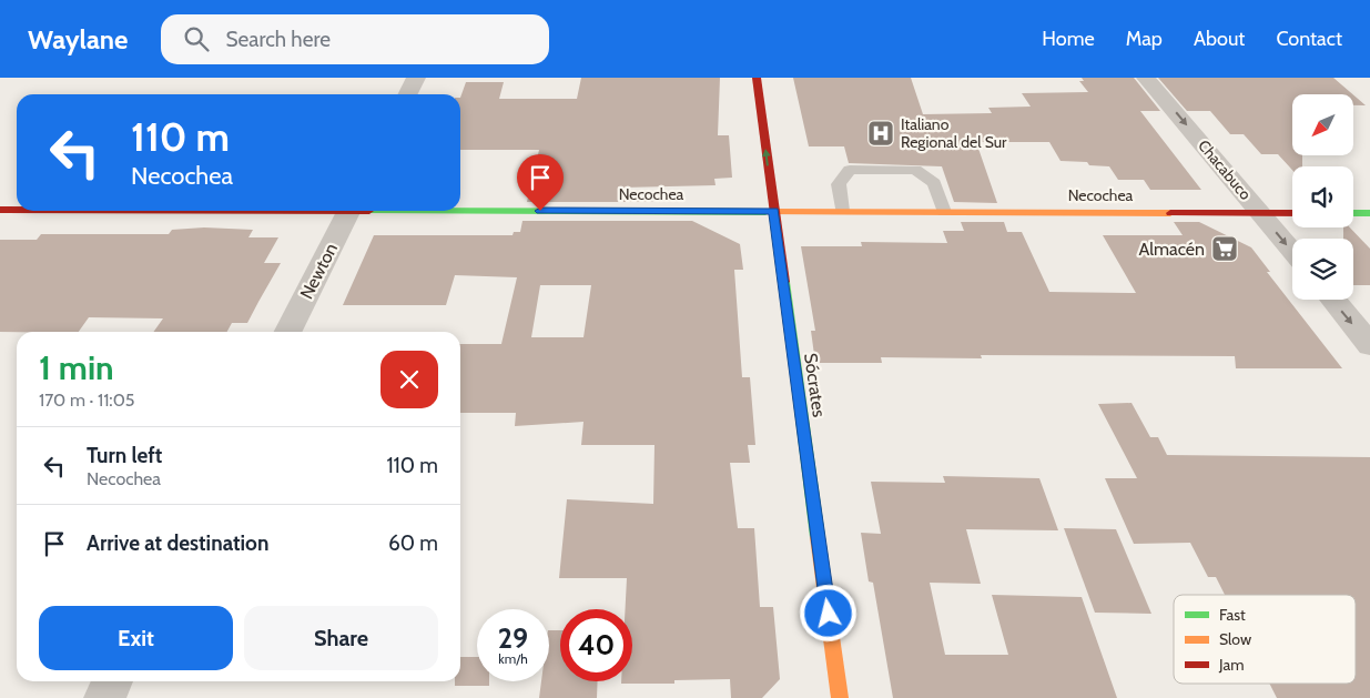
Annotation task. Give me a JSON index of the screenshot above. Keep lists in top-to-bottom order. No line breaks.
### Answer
{"streets":{"main road":["Necochea","Sócrates"],"street":["Chacabuco","Newton"]},"crossings":[["Chacabuco","Necochea"],["Necochea","Sócrates"]],"one_way":["Chacabuco"],"places":{"hospital":["Italiano Regional del Sur"],"supermarket":["Almacén"]},"legend":["Fast","Slow","Jam"],"north":"bottom left","page":{"header":"Waylane","search":"Search here","nav":["Home","Map","About","Contact"],"turn":["110 m","Necochea"],"heading":["1 min","170 m · 11:05"],"list":[{"name":"Turn left","note":"Necochea","value":"110 m"},{"name":"Arrive at destination","value":"60 m"}],"buttons":["Exit","Share"],"speed":"29 km/h","limit":"40"}}
